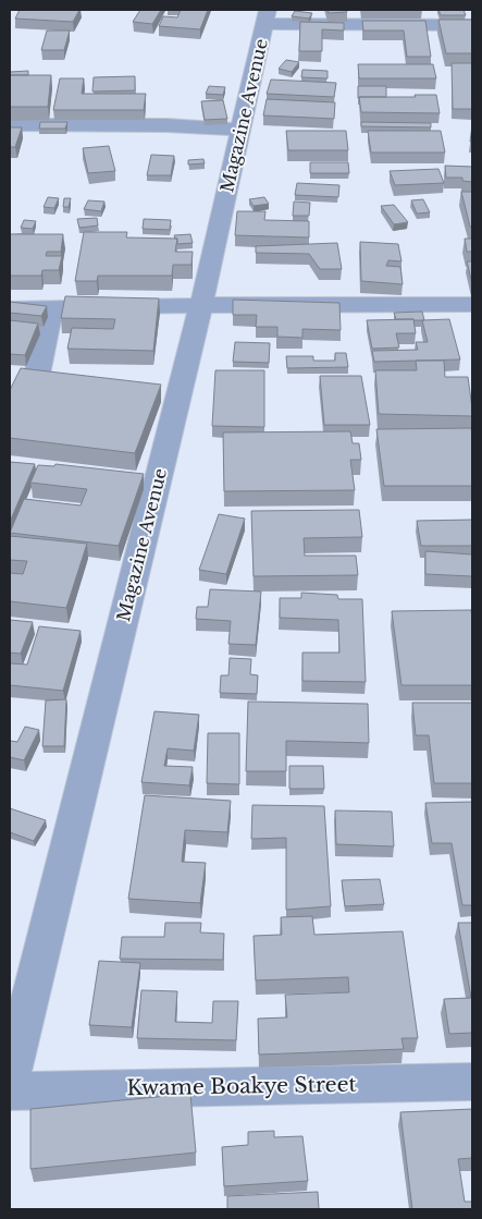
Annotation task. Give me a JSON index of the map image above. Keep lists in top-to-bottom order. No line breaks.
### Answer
{"streets":{"street":["Magazine Avenue","Kwame Boakye Street"]}}
